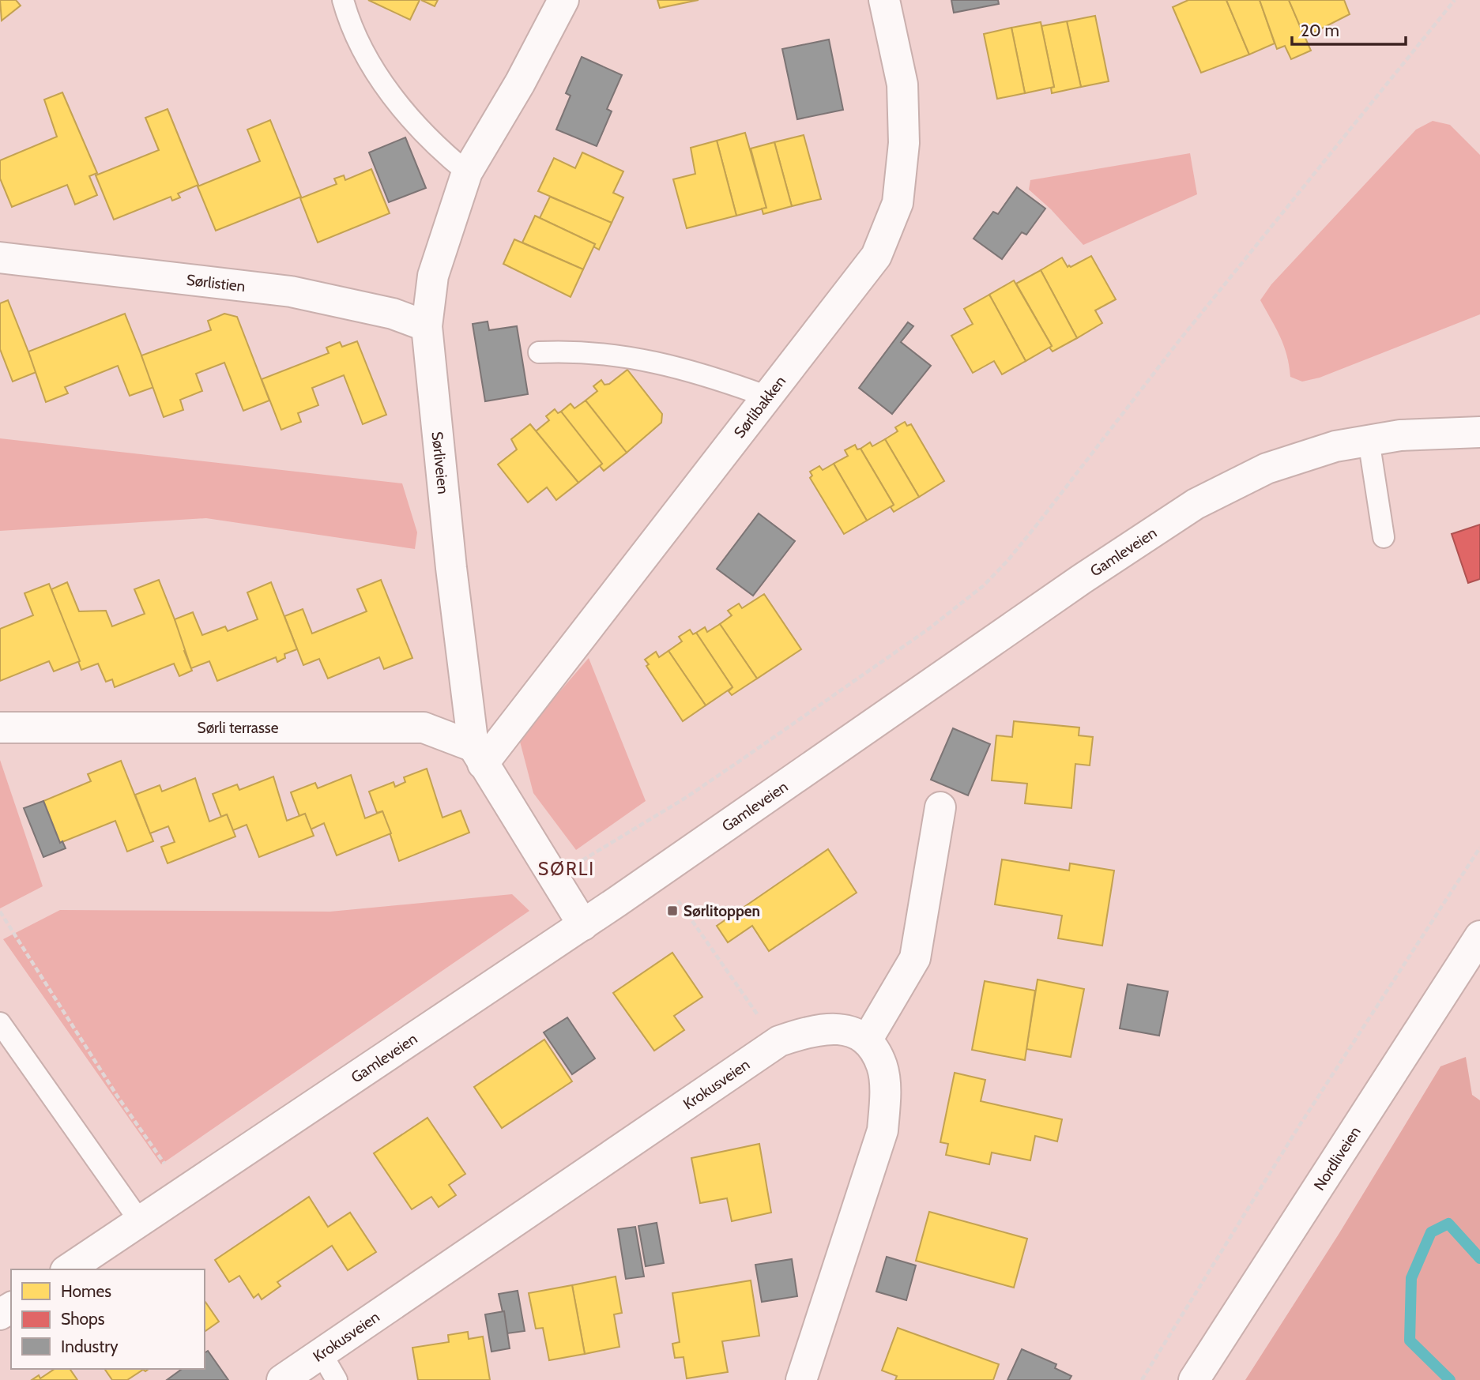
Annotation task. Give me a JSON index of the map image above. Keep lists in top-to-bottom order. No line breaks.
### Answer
{"streets":{"street":["Sørlistien","Sørlibakken","Sørliveien","Gamleveien","Sørli terrasse","Krokusveien","Nordliveien"]},"crossings":[["Sørlistien","Sørliveien"],["Sørlibakken","Sørliveien"],["Sørlibakken","Sørli terrasse"],["Sørliveien","Gamleveien"],["Sørliveien","Sørli terrasse"]],"districts":["SØRLI"],"places":{"transit":["Sørlitoppen"]},"legend":["Homes","Shops","Industry"],"scale_bar":"20 m"}
